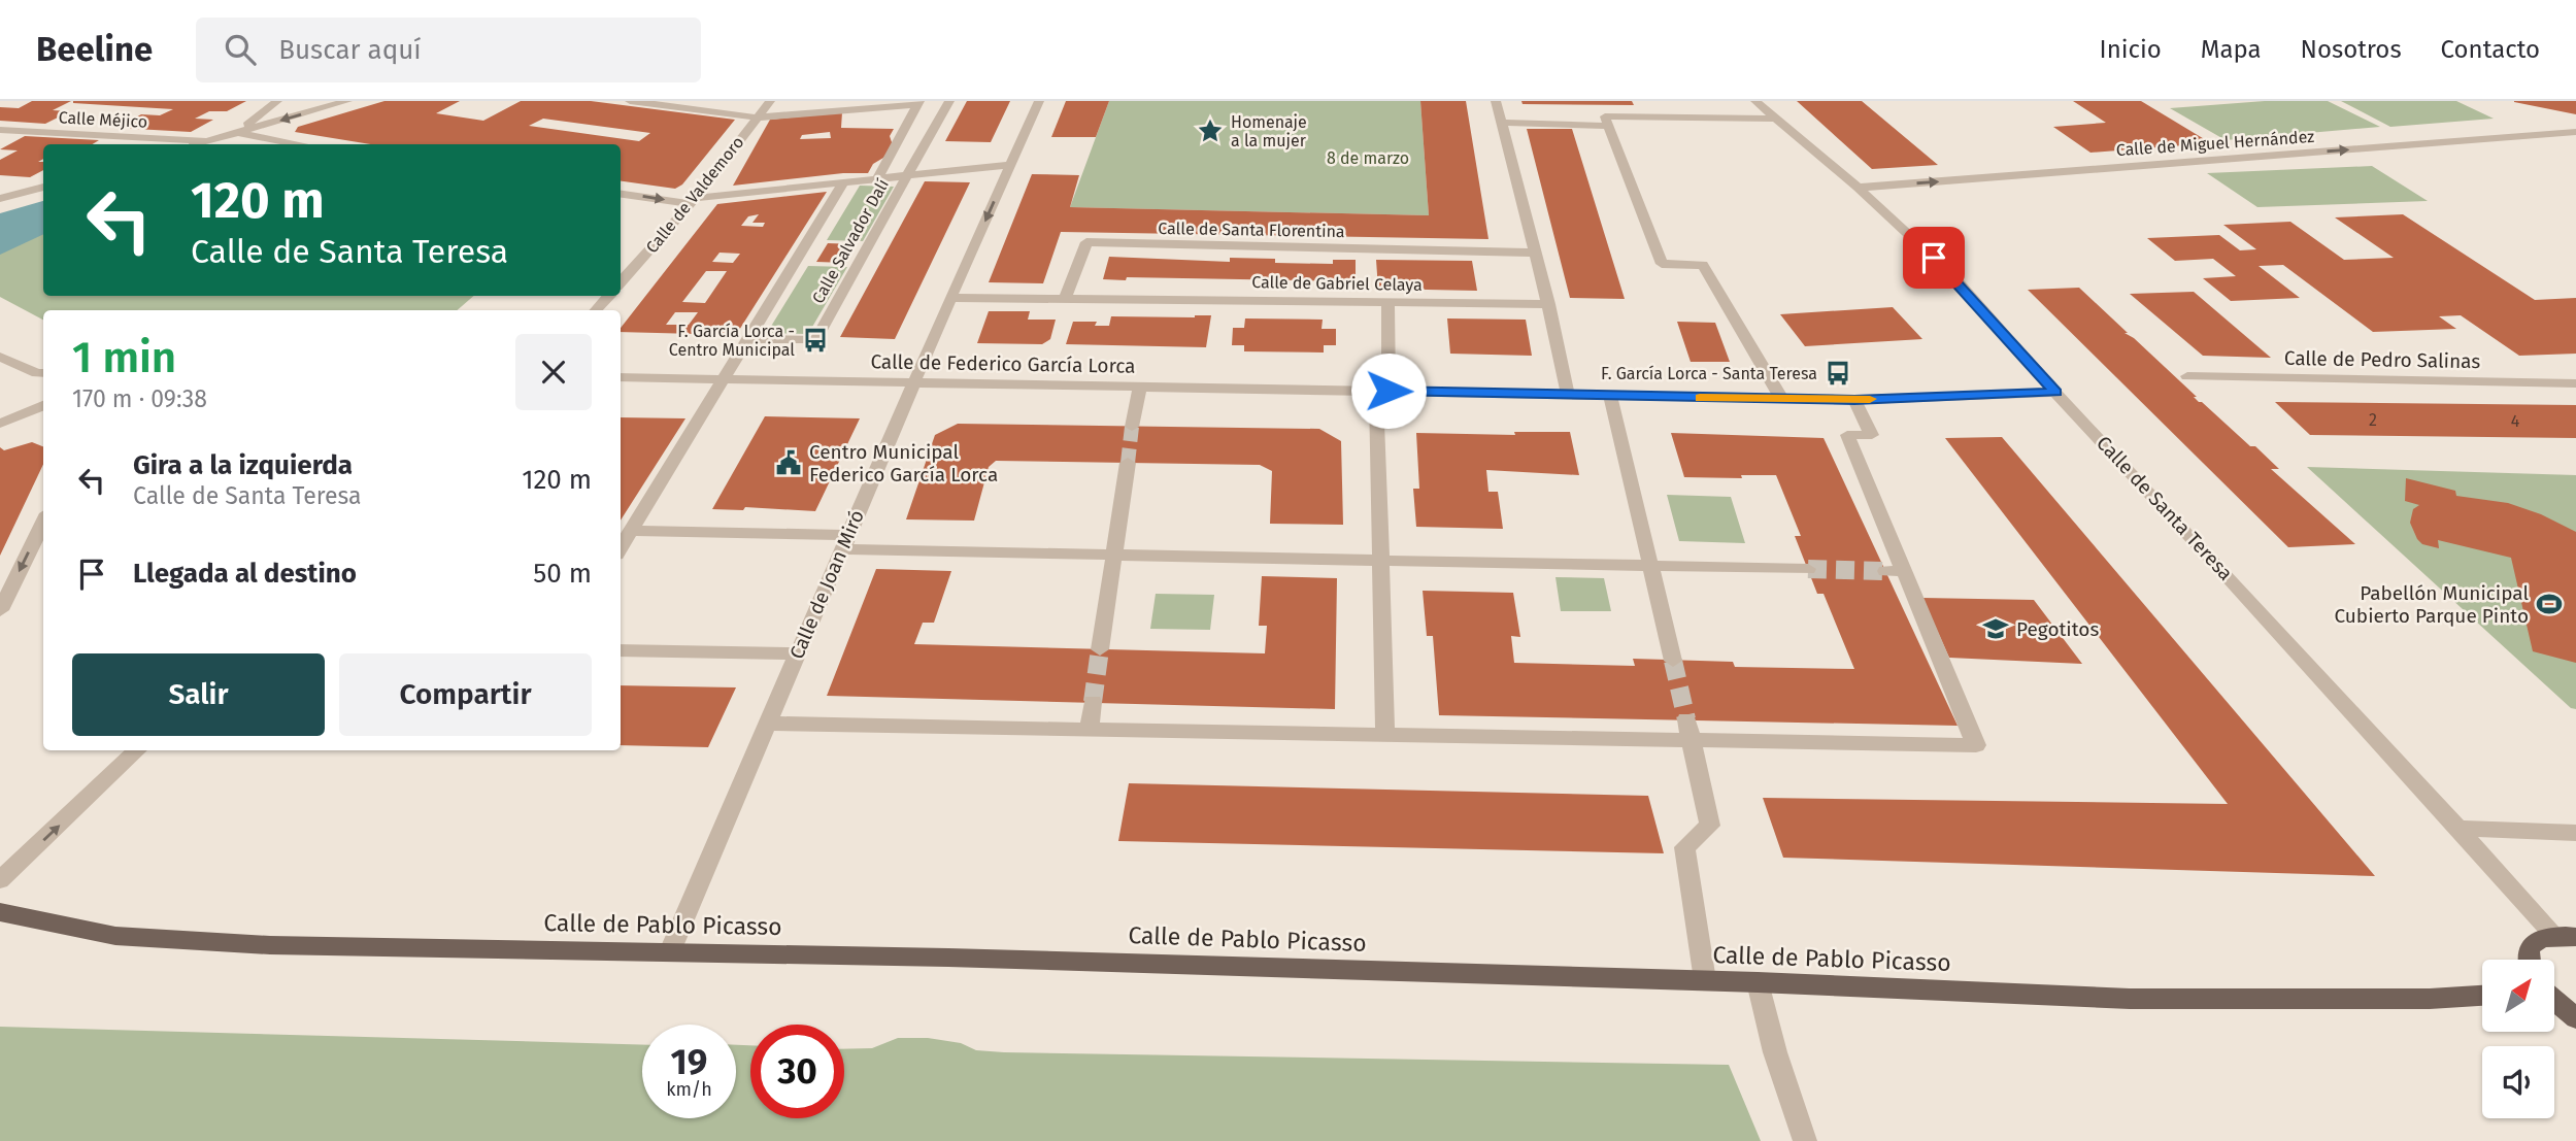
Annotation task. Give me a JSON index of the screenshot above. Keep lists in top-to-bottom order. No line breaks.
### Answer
{"streets":{"main road":["Calle de Pablo Picasso"],"street":["Calle Méjico","Calle de Miguel Hernández","Calle de Valdemoro","Calle de Santa Florentina","Calle Salvador Dalí","Calle de Gabriel Celaya","Calle de Pedro Salinas","Calle de Federico García Lorca","Calle de Santa Teresa","Calle de Joan Miró"]},"crossings":[["Calle de Miguel Hernández","Calle de Santa Teresa"],["Calle de Santa Florentina","Calle de Gabriel Celaya"],["Calle Salvador Dalí","Calle de Federico García Lorca"],["Calle de Federico García Lorca","Calle de Santa Teresa"],["Calle de Federico García Lorca","Calle de Joan Miró"],["Calle de Joan Miró","Calle de Pablo Picasso"]],"one_way":["Calle de Miguel Hernández"],"parks":["8 de marzo"],"places":{"place":["Homenaje a la mujer"],"bus stop":["F. García Lorca - Centro Municipal","F. García Lorca - Santa Teresa"],"public building":["Centro Municipal Federico García Lorca"],"sports":["Pabellón Municipal Cubierto Parque Pinto"],"school or university":["Pegotitos"]},"house_numbers":["2","4"],"north":"top right","page":{"header":"Beeline","search":"Buscar aquí","nav":["Inicio","Mapa","Nosotros","Contacto"],"turn":["120 m","Calle de Santa Teresa"],"heading":["1 min","170 m · 09:38"],"list":[{"name":"Gira a la izquierda","note":"Calle de Santa Teresa","value":"120 m"},{"name":"Llegada al destino","value":"50 m"}],"buttons":["Salir","Compartir"],"speed":"19 km/h","limit":"30"}}
